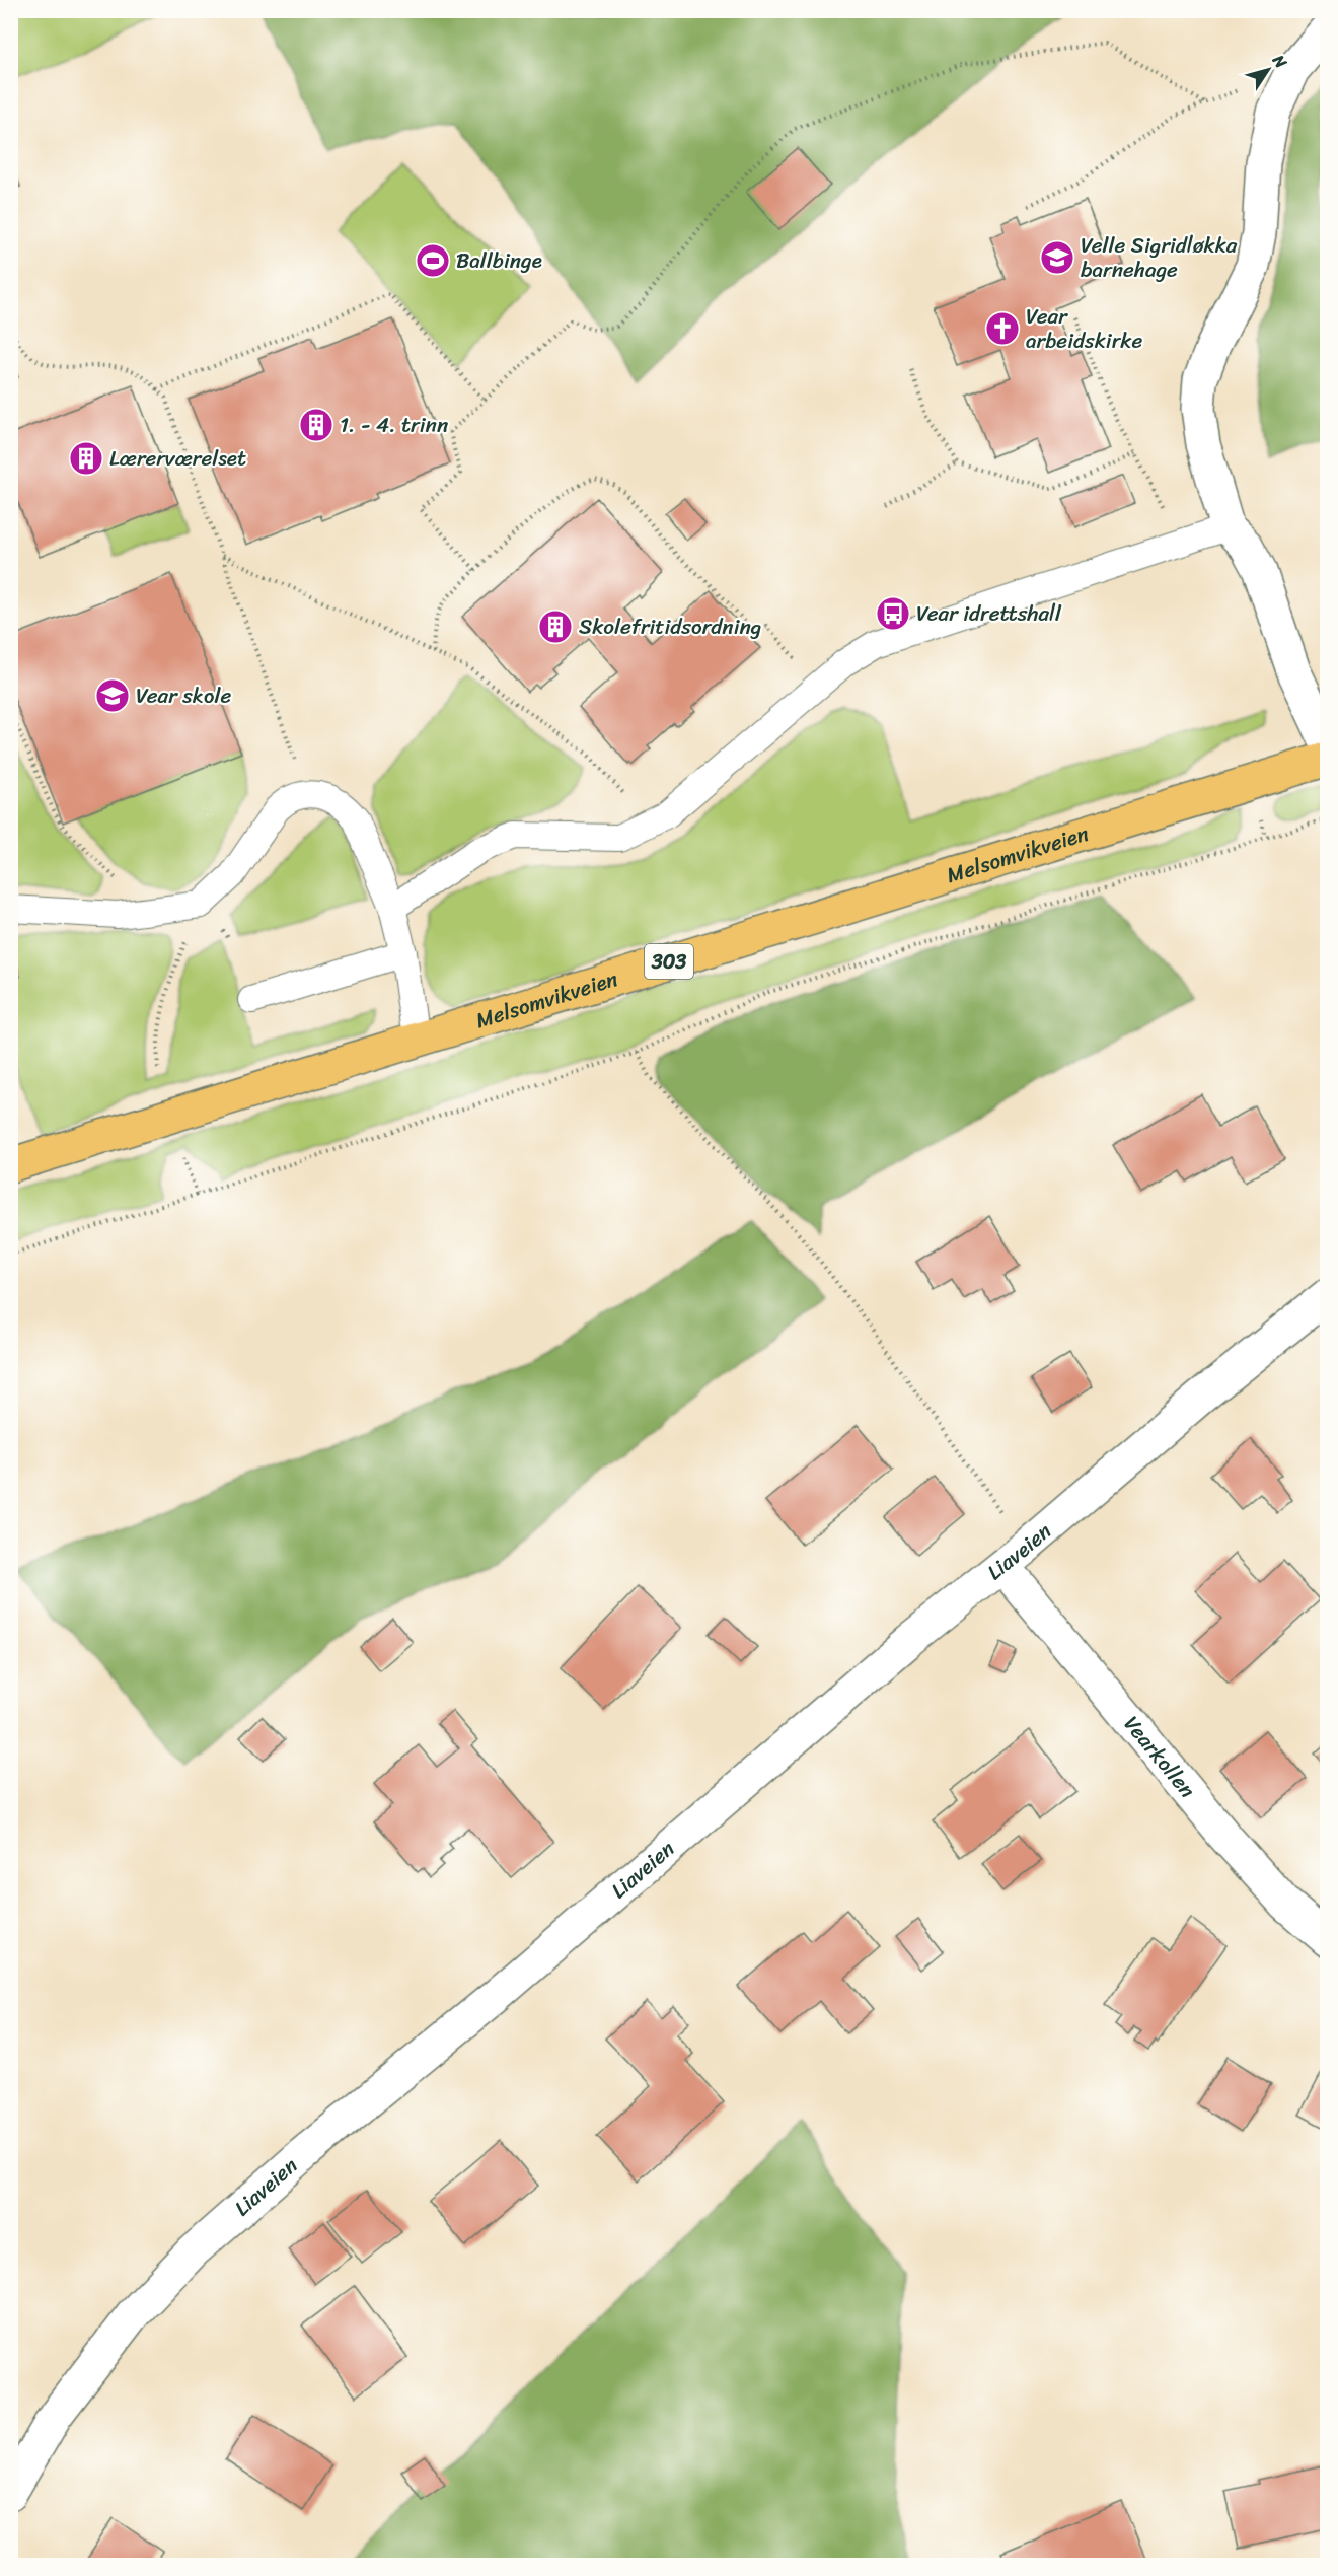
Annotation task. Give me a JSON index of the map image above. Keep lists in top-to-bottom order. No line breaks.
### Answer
{"streets":{"main road":["Melsomvikveien","303"],"street":["Liaveien","Vearkollen"]},"crossings":[["Liaveien","Vearkollen"]],"places":{"school or university":["Velle Sigridløkka barnehage","Vear skole"],"sports":["Ballbinge"],"church":["Vear arbeidskirke"],"building":["1. - 4. trinn","Lærerværelset","Skolefritidsordning"],"bus stop":["Vear idrettshall"]},"north":"top right"}
